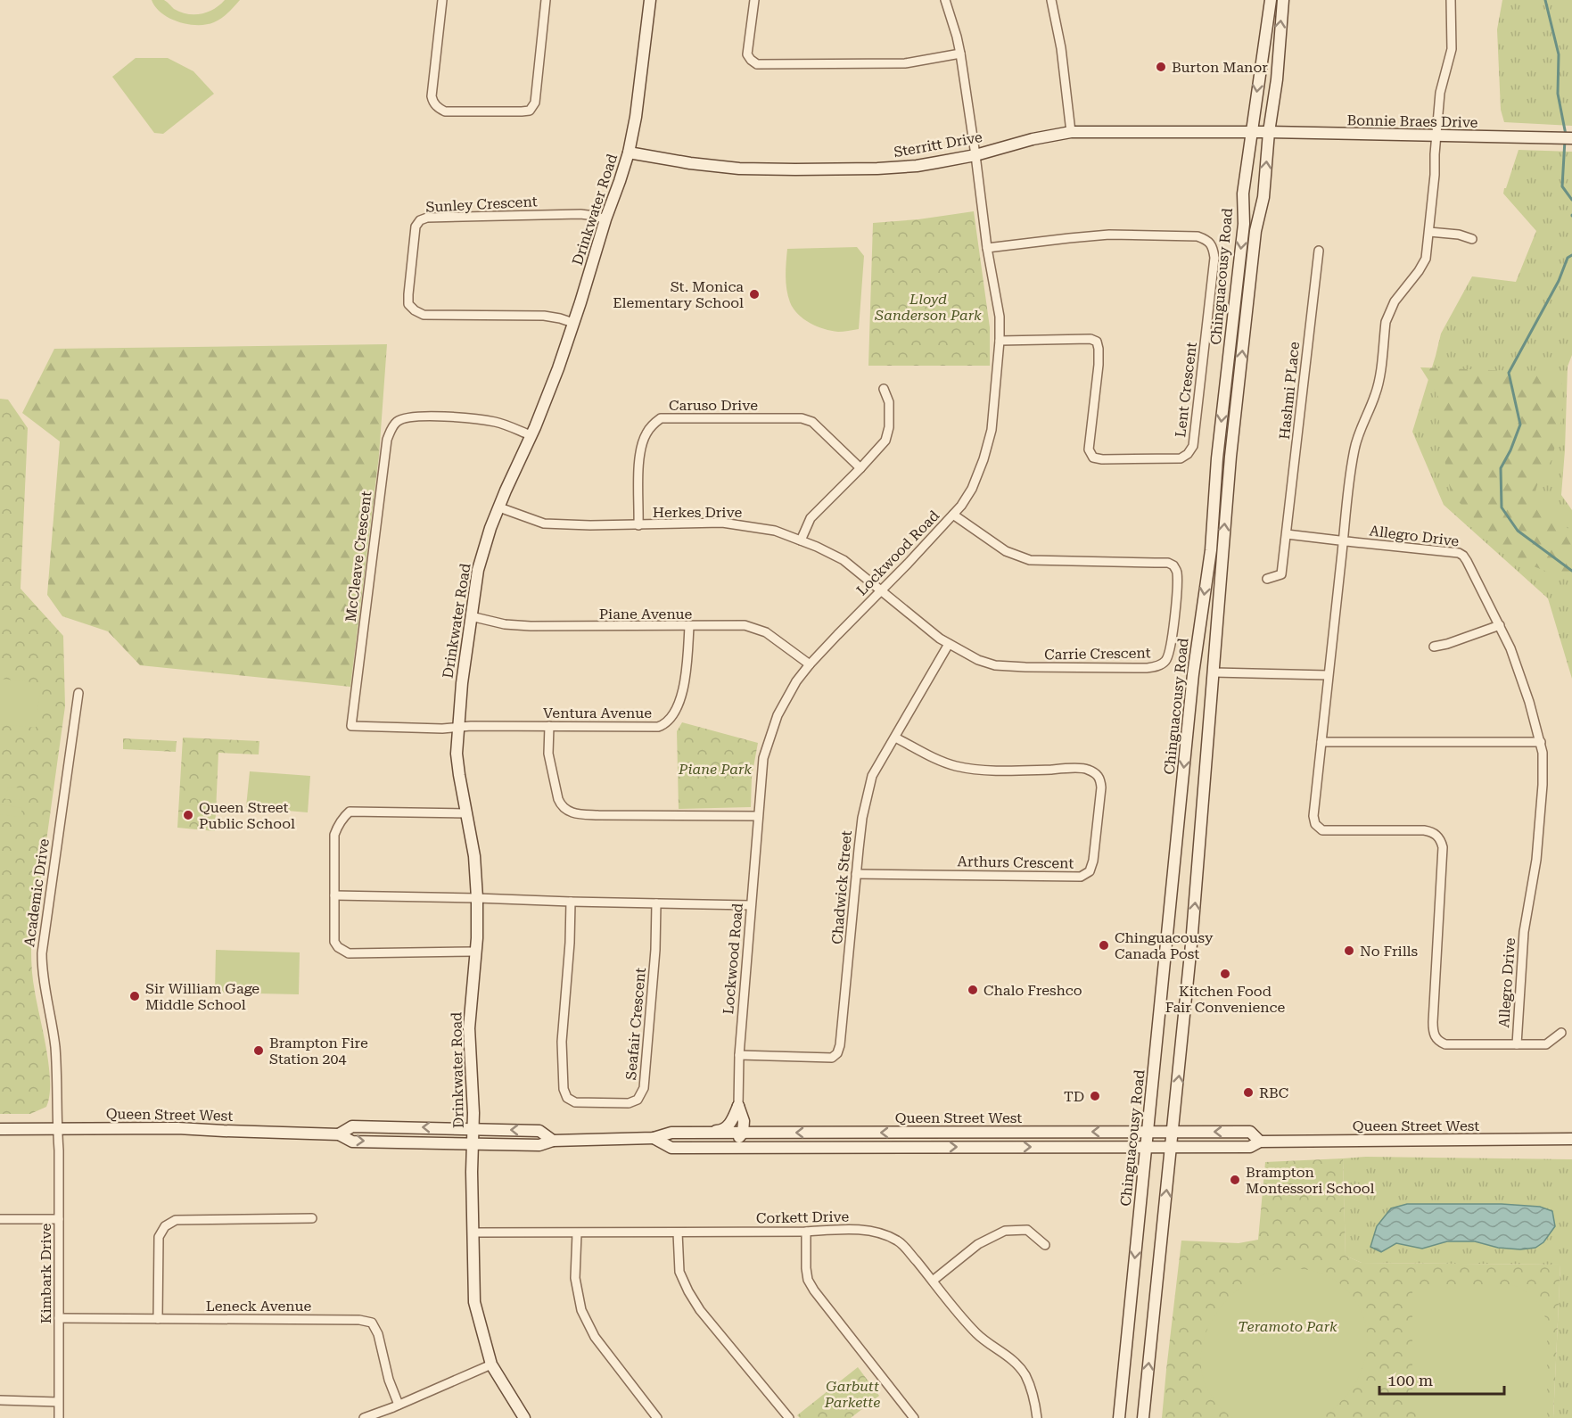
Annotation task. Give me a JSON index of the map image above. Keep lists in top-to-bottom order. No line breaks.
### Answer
{"streets":{"main road":["Bonnie Braes Drive","Sterritt Drive","Drinkwater Road","Chinguacousy Road","Queen Street West"],"street":["Sunley Crescent","Lent Crescent","Hashmi PLace","Caruso Drive","Herkes Drive","Allegro Drive","Lockwood Road","McCleave Crescent","Piane Avenue","Carrie Crescent","Ventura Avenue","Arthurs Crescent","Chadwick Street","Academic Drive","Seafair Crescent","Corkett Drive","Kimbark Drive","Leneck Avenue"]},"crossings":[["Bonnie Braes Drive","Sterritt Drive"],["Bonnie Braes Drive","Chinguacousy Road"],["Bonnie Braes Drive","Allegro Drive"],["Sterritt Drive","Drinkwater Road"],["Sterritt Drive","Chinguacousy Road"],["Sterritt Drive","Lockwood Road"],["Sunley Crescent","Drinkwater Road"],["Drinkwater Road","Herkes Drive"],["Drinkwater Road","McCleave Crescent"],["Drinkwater Road","Piane Avenue"],["Drinkwater Road","Ventura Avenue"],["Drinkwater Road","Queen Street West"],["Drinkwater Road","Corkett Drive"],["Chinguacousy Road","Queen Street West"],["Lent Crescent","Lockwood Road"],["Caruso Drive","Herkes Drive"],["Herkes Drive","Lockwood Road"],["Herkes Drive","Carrie Crescent"],["Lockwood Road","Piane Avenue"],["Lockwood Road","Carrie Crescent"],["Lockwood Road","Chadwick Street"],["McCleave Crescent","Ventura Avenue"],["Piane Avenue","Ventura Avenue"],["Carrie Crescent","Chadwick Street"],["Arthurs Crescent","Chadwick Street"],["Academic Drive","Queen Street West"],["Academic Drive","Kimbark Drive"],["Queen Street West","Kimbark Drive"],["Kimbark Drive","Leneck Avenue"]],"parks":["Lloyd Sanderson Park","Piane Park","Teramoto Park","Garbutt Parkette"],"places":["Burton Manor","St. Monica Elementary School","Queen Street Public School","Chinguacousy Canada Post","No Frills","Kitchen Food Fair Convenience","Chalo Freshco","Sir William Gage Middle School","Brampton Fire Station 204","RBC","TD","Brampton Montessori School"],"scale_bar":"100 m"}
